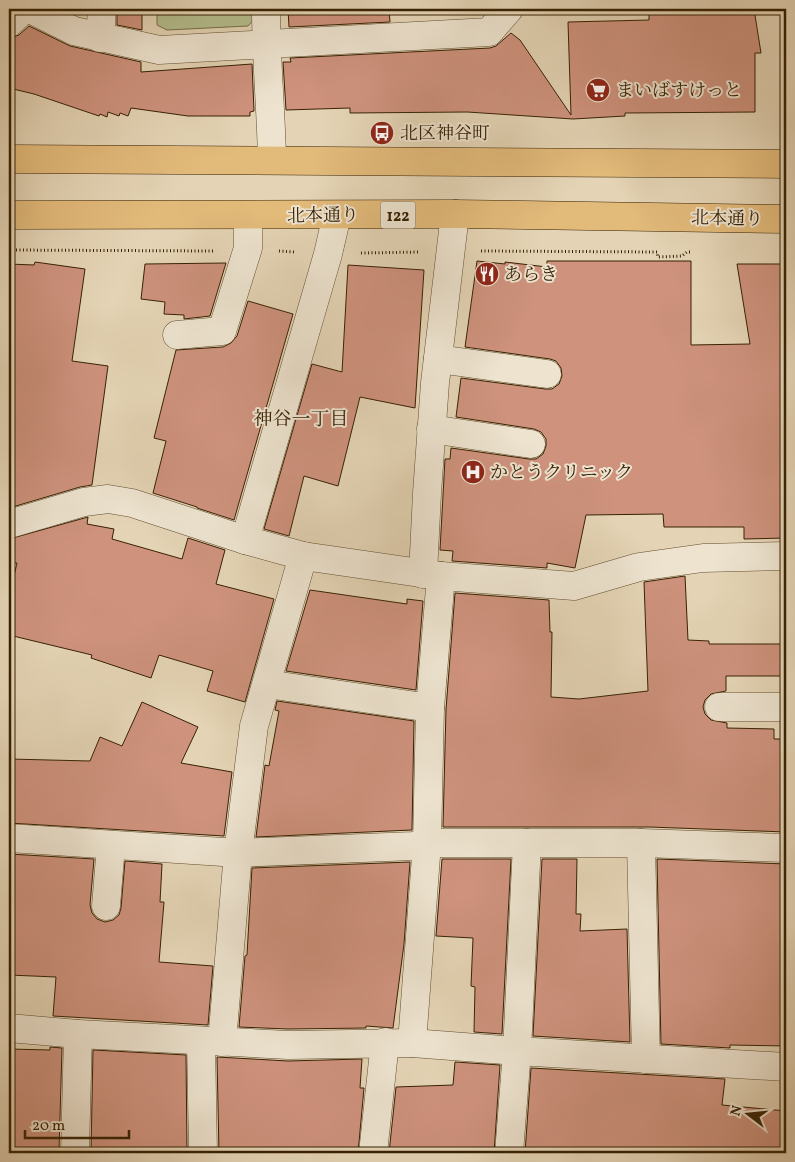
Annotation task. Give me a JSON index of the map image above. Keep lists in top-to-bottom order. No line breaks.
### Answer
{"streets":{"highway":["北本通り","122"]},"districts":["神谷一丁目"],"places":{"supermarket":["まいばすけっと"],"bus stop":["北区神谷町"],"restaurant":["あらき"],"hospital":["かとうクリニック"]},"scale_bar":"20 m","north":"left"}
